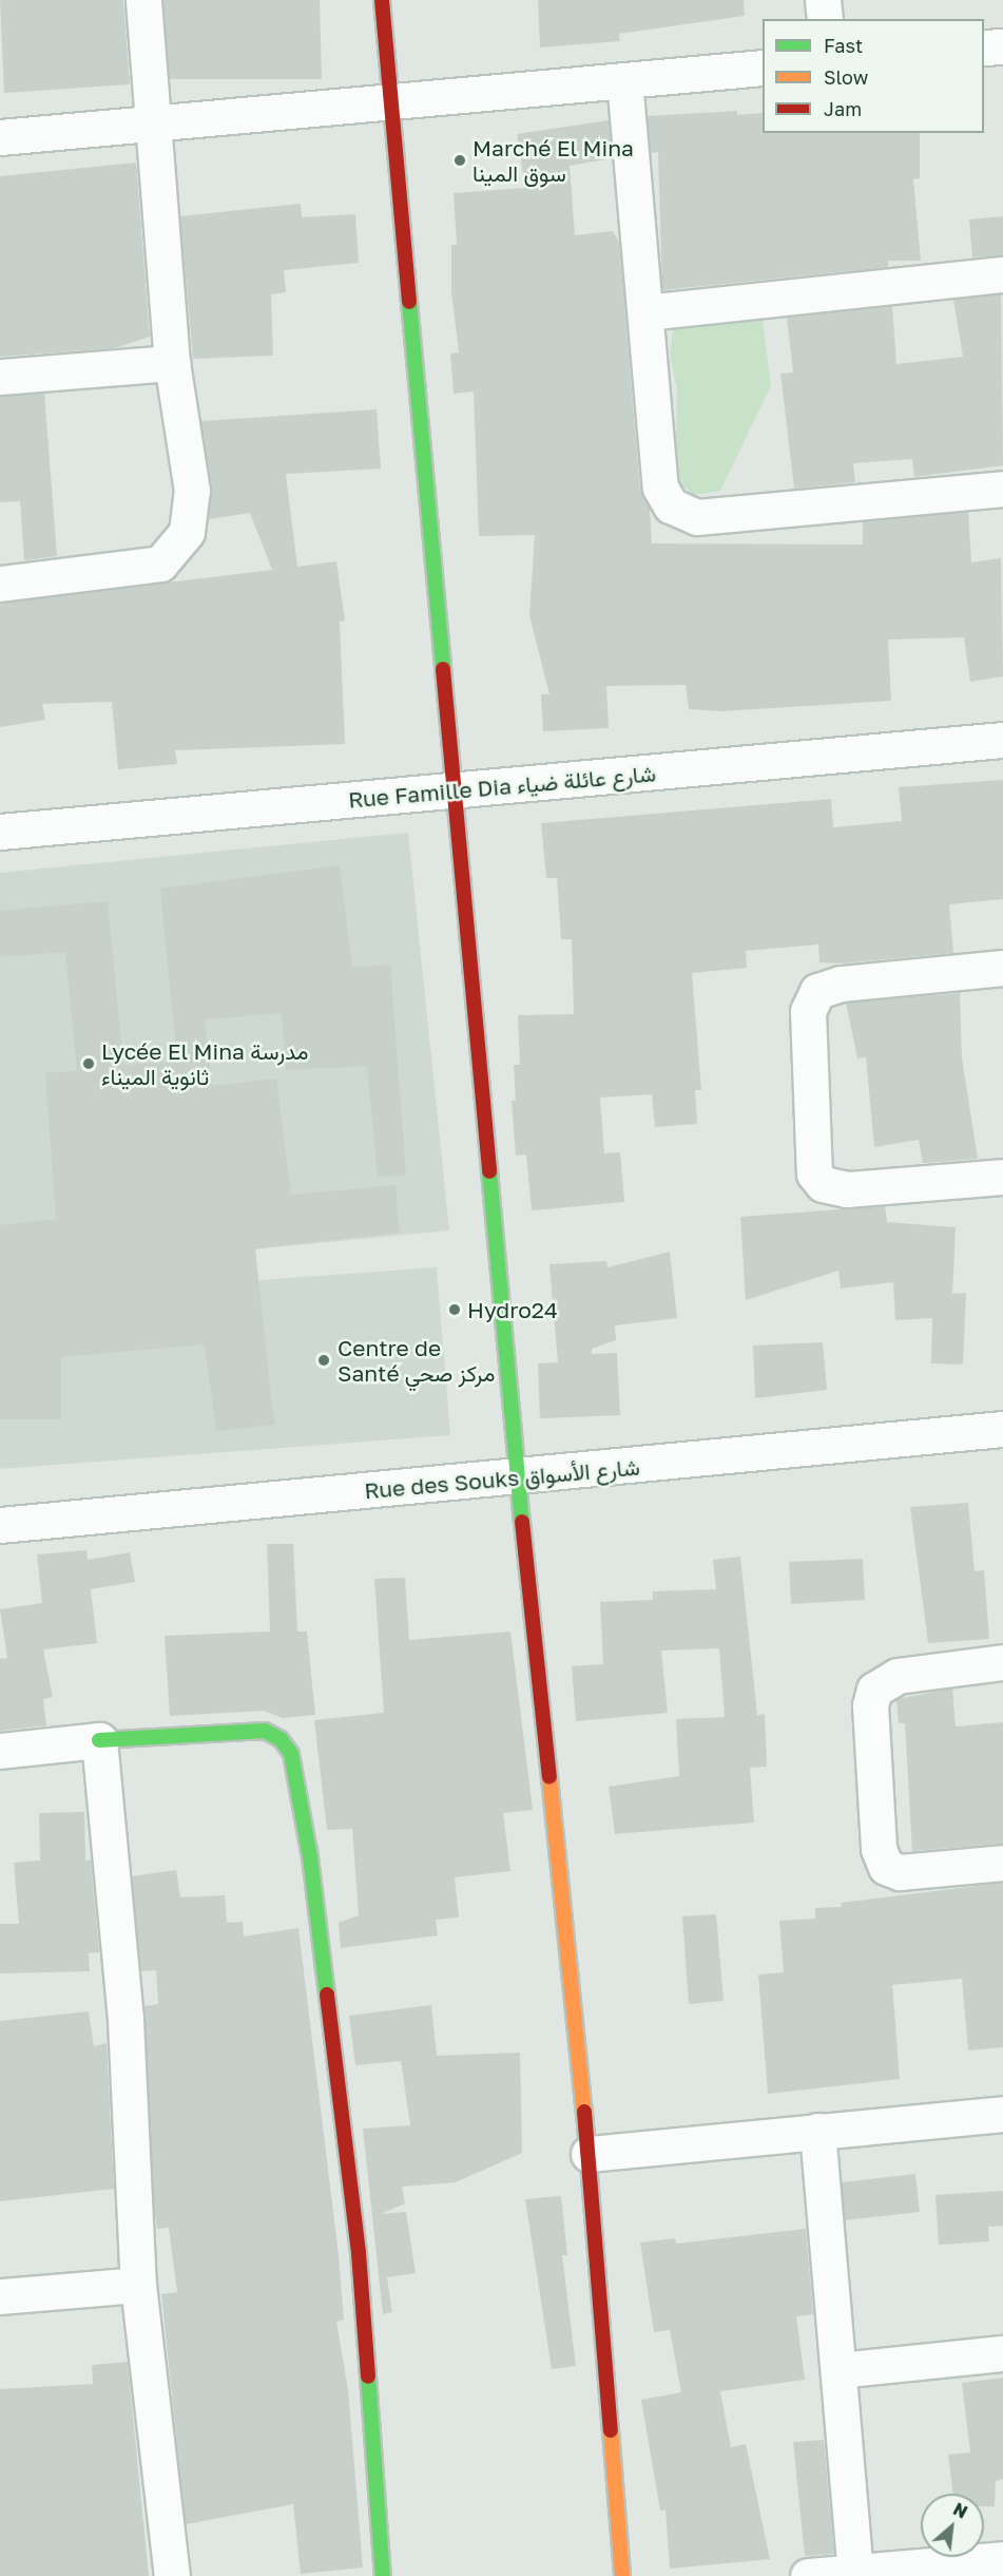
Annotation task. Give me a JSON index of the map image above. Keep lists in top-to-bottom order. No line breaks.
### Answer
{"streets":{"street":["Rue Famille Dia شارع عائلة ضياء","Rue des Souks شارع الأسواق"]},"places":["Marché El Mina سوق المينا","Lycée El Mina مدرسة ثانوية الميناء","Hydro24","Centre de Santé مركز صحي"],"legend":["Fast","Slow","Jam"],"north":"top right"}
